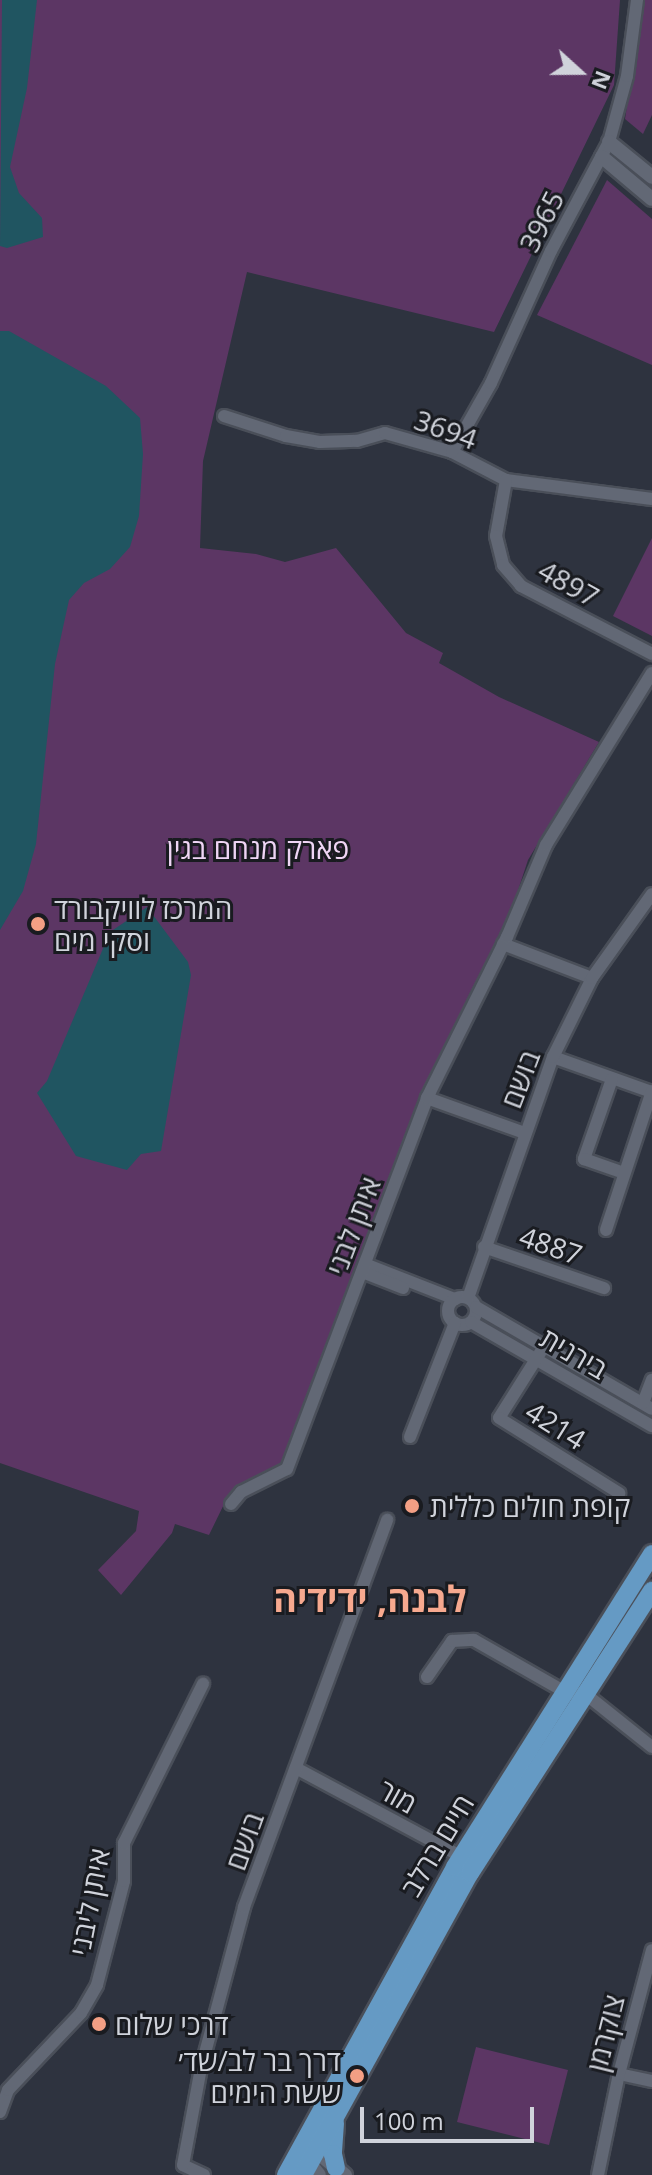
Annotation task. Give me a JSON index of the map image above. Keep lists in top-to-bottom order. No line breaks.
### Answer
{"streets":{"main road":["חיים ברלב"],"street":["3965","3694","4897","בושם","איתן לבני","4887","בירנית","4214","מור","איתן ליבני","צוקרמן"]},"crossings":[["3965","3694"],["3694","4897"],["בושם","4887"],["בושם","בירנית"],["בושם","מור"],["איתן לבני","בירנית"],["בירנית","4214"],["מור","חיים ברלב"]],"districts":["לבנה, ידידיה"],"parks":["פארק מנחם בגין"],"places":["המרכז לוויקבורד וסקי מים","קופת חולים כללית","דרכי שלום","דרך בר לב/שד׳ ששת הימים"],"scale_bar":"100 m","north":"right"}
